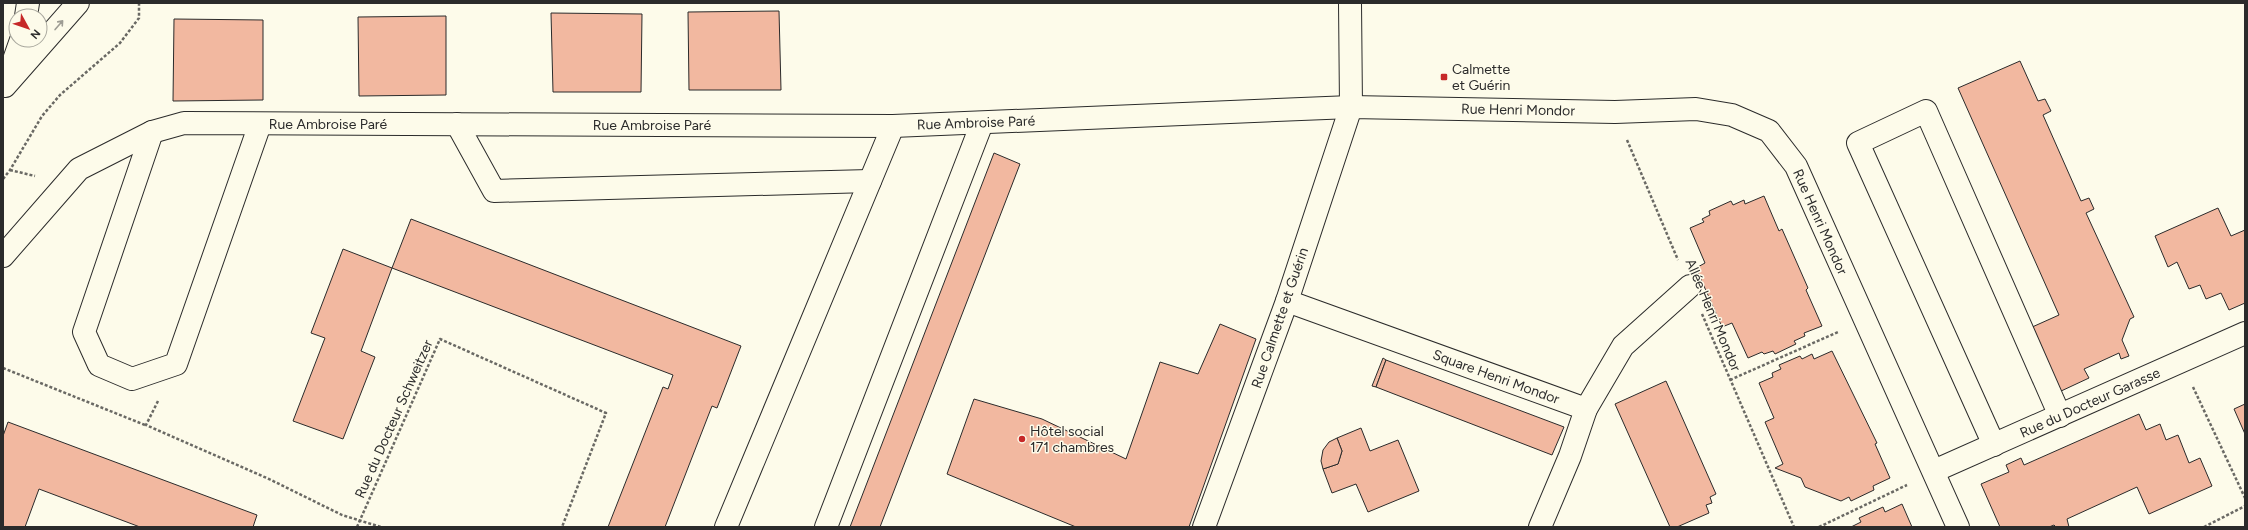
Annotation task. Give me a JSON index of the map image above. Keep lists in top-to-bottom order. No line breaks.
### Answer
{"streets":{"street":["Rue Henri Mondor","Rue Ambroise Paré","Rue Calmette et Guérin","Square Henri Mondor","Rue du Docteur Garasse"],"path":["Allée Henri Mondor","Rue du Docteur Schweitzer"]},"crossings":[["Rue Henri Mondor","Rue Ambroise Paré"],["Rue Henri Mondor","Allée Henri Mondor"],["Rue Henri Mondor","Rue Calmette et Guérin"],["Rue Henri Mondor","Rue du Docteur Garasse"],["Rue Ambroise Paré","Rue Calmette et Guérin"],["Rue Calmette et Guérin","Square Henri Mondor"]],"places":{"transit":["Calmette et Guérin"],"other":["Hôtel social 171 chambres"]},"north":"bottom right"}
